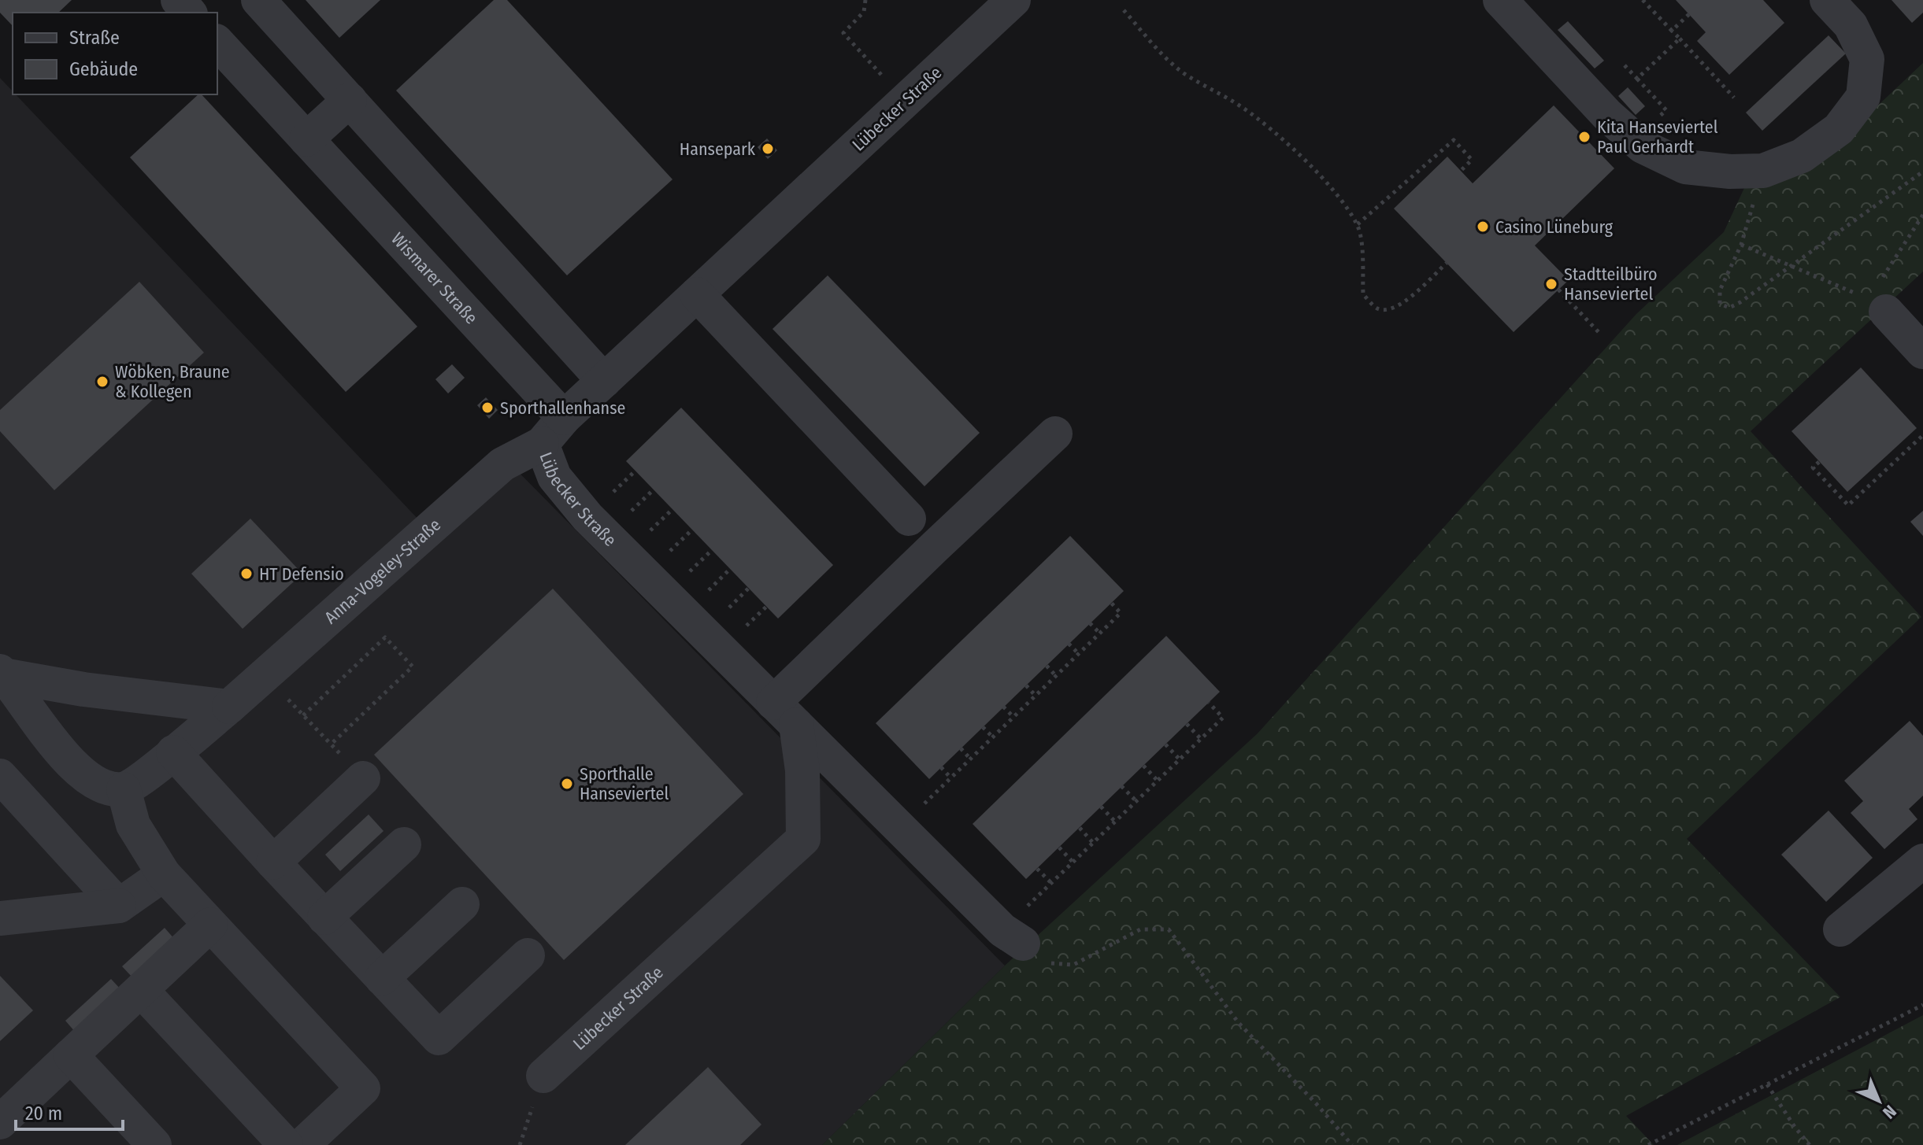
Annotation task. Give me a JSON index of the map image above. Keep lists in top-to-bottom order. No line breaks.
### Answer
{"streets":{"street":["Lübecker Straße","Wismarer Straße","Anna-Vogeley-Straße"]},"crossings":[["Lübecker Straße","Wismarer Straße"],["Lübecker Straße","Anna-Vogeley-Straße"]],"places":["Kita Hanseviertel Paul Gerhardt","Hansepark","Casino Lüneburg","Stadtteilbüro Hanseviertel","Wöbken, Braune & Kollegen","Sporthallenhanse","HT Defensio","Sporthalle Hanseviertel"],"legend":["Straße","Gebäude"],"scale_bar":"20 m","north":"bottom right"}
